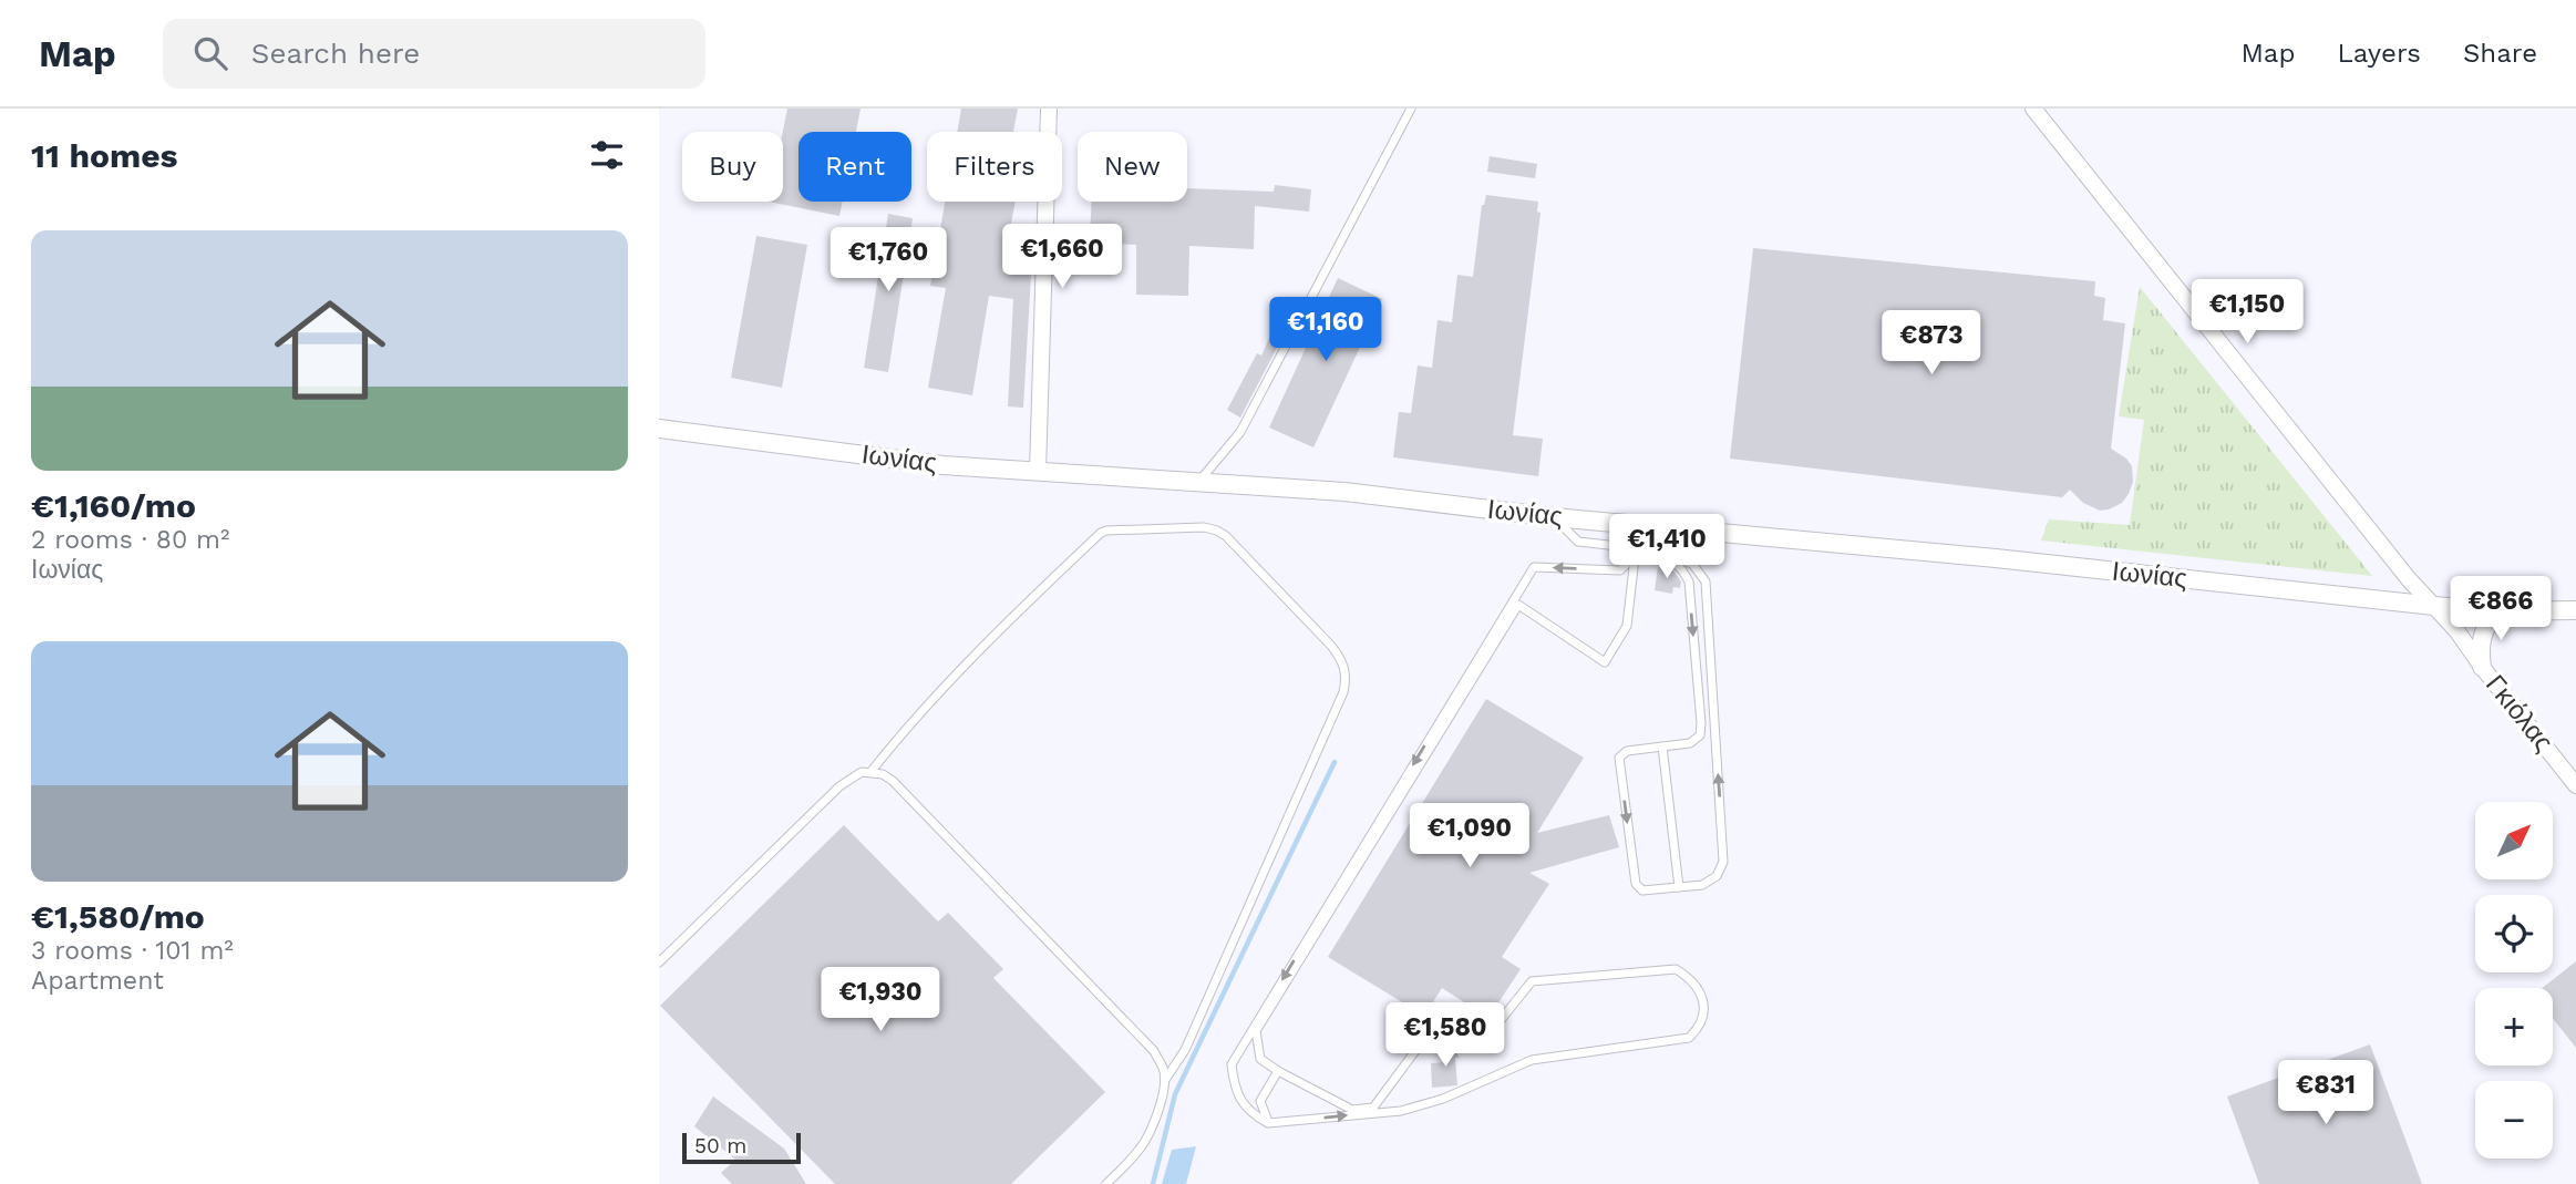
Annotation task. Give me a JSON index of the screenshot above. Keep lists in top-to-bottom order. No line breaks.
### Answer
{"streets":{"street":["Ιωνίας","Γκιόλας"]},"crossings":[["Ιωνίας","Γκιόλας"]],"scale_bar":"50 m","north":"top right","page":{"header":"Map","search":"Search here","nav":["Map","Layers","Share"],"heading":"11 homes","chip":["Buy","Rent","Filters","New"],"list":[{"name":"€1,160/mo","note":"2 rooms · 80 m² · Ιωνίας"},{"name":"€1,580/mo","note":"3 rooms · 101 m² · Apartment"}],"price":["€1,660","€1,760","€1,150","€1,160","€873","€1,410","€866","€1,090","€1,930","€1,580","€831"],"map_buttons":["+","−"],"scale":"50 m"}}
